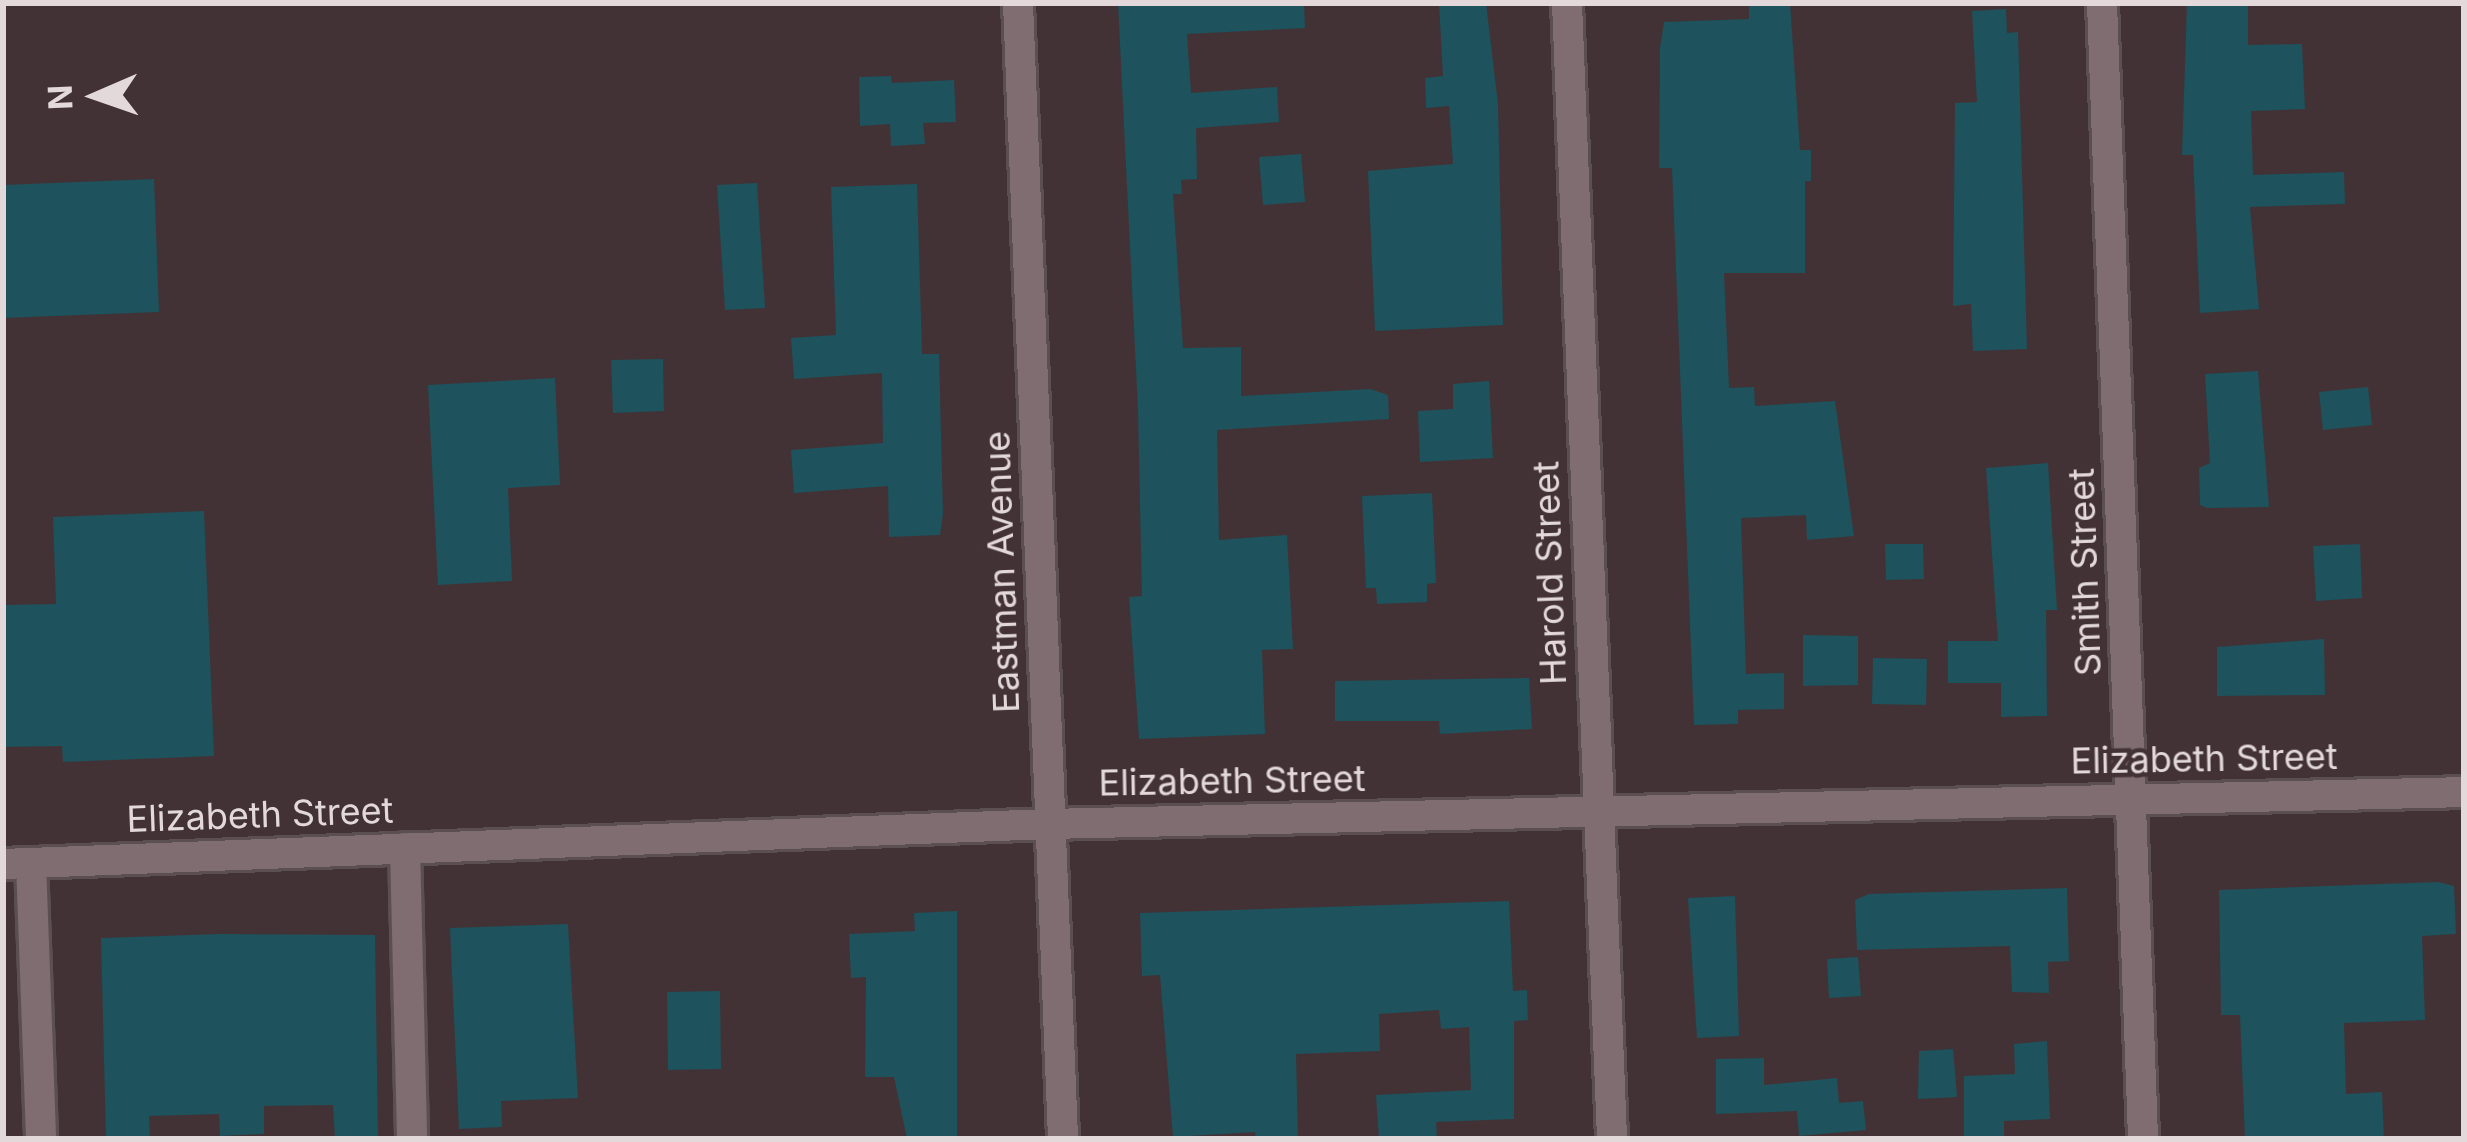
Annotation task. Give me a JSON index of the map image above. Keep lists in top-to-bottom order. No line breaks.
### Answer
{"streets":{"street":["Eastman Avenue","Smith Street","Harold Street","Elizabeth Street"]},"crossings":[["Eastman Avenue","Elizabeth Street"],["Smith Street","Elizabeth Street"],["Harold Street","Elizabeth Street"]],"north":"left"}
